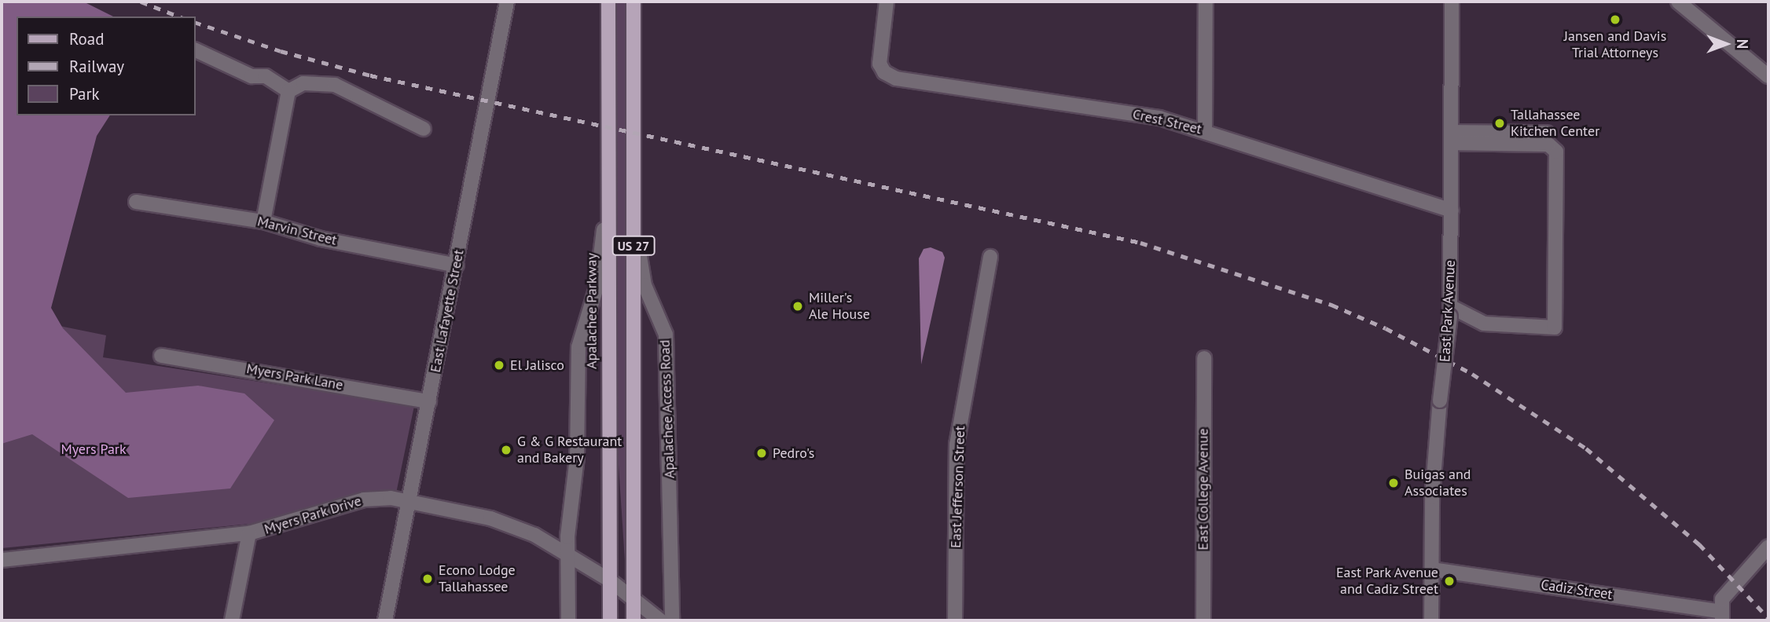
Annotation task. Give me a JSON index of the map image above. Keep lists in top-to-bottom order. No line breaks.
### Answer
{"streets":{"main road":["US 27","Apalachee Parkway"],"street":["Crest Street","Marvin Street","East Lafayette Street","East Park Avenue","Myers Park Lane","Apalachee Access Road","East Jefferson Street","East College Avenue","Myers Park Drive","Cadiz Street"]},"crossings":[["Crest Street","East Park Avenue"],["Marvin Street","East Lafayette Street"],["US 27","Apalachee Access Road"],["US 27","Myers Park Drive"],["East Lafayette Street","Myers Park Lane"],["East Lafayette Street","Myers Park Drive"],["Apalachee Parkway","Myers Park Drive"],["East Park Avenue","Cadiz Street"]],"parks":["Myers Park"],"places":["Jansen and Davis Trial Attorneys","Tallahassee Kitchen Center","Miller's Ale House","El Jalisco","G & G Restaurant and Bakery","Pedro's","Buigas and Associates","Econo Lodge Tallahassee","East Park Avenue and Cadiz Street"],"legend":["Road","Railway","Park"],"north":"right"}
